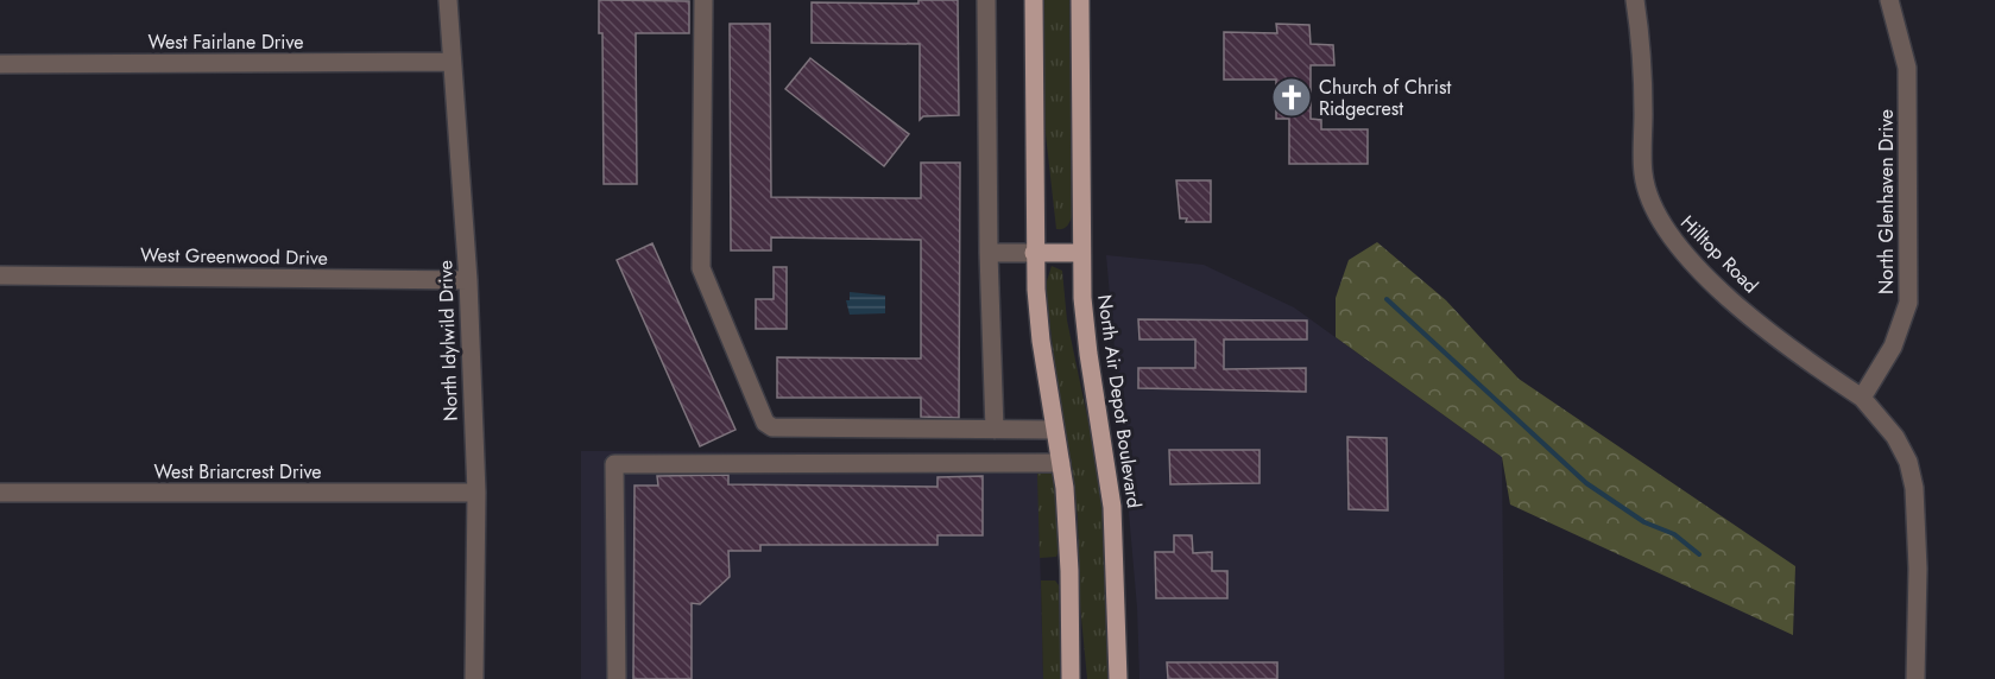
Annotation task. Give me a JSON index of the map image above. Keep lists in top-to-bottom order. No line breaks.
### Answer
{"streets":{"main road":["North Air Depot Boulevard"],"street":["West Fairlane Drive","North Glenhaven Drive","Hilltop Road","West Greenwood Drive","North Idylwild Drive","West Briarcrest Drive"]},"crossings":[["West Fairlane Drive","North Idylwild Drive"],["North Glenhaven Drive","Hilltop Road"],["West Greenwood Drive","North Idylwild Drive"],["North Idylwild Drive","West Briarcrest Drive"]],"places":{"church":["Church of Christ Ridgecrest"]}}
